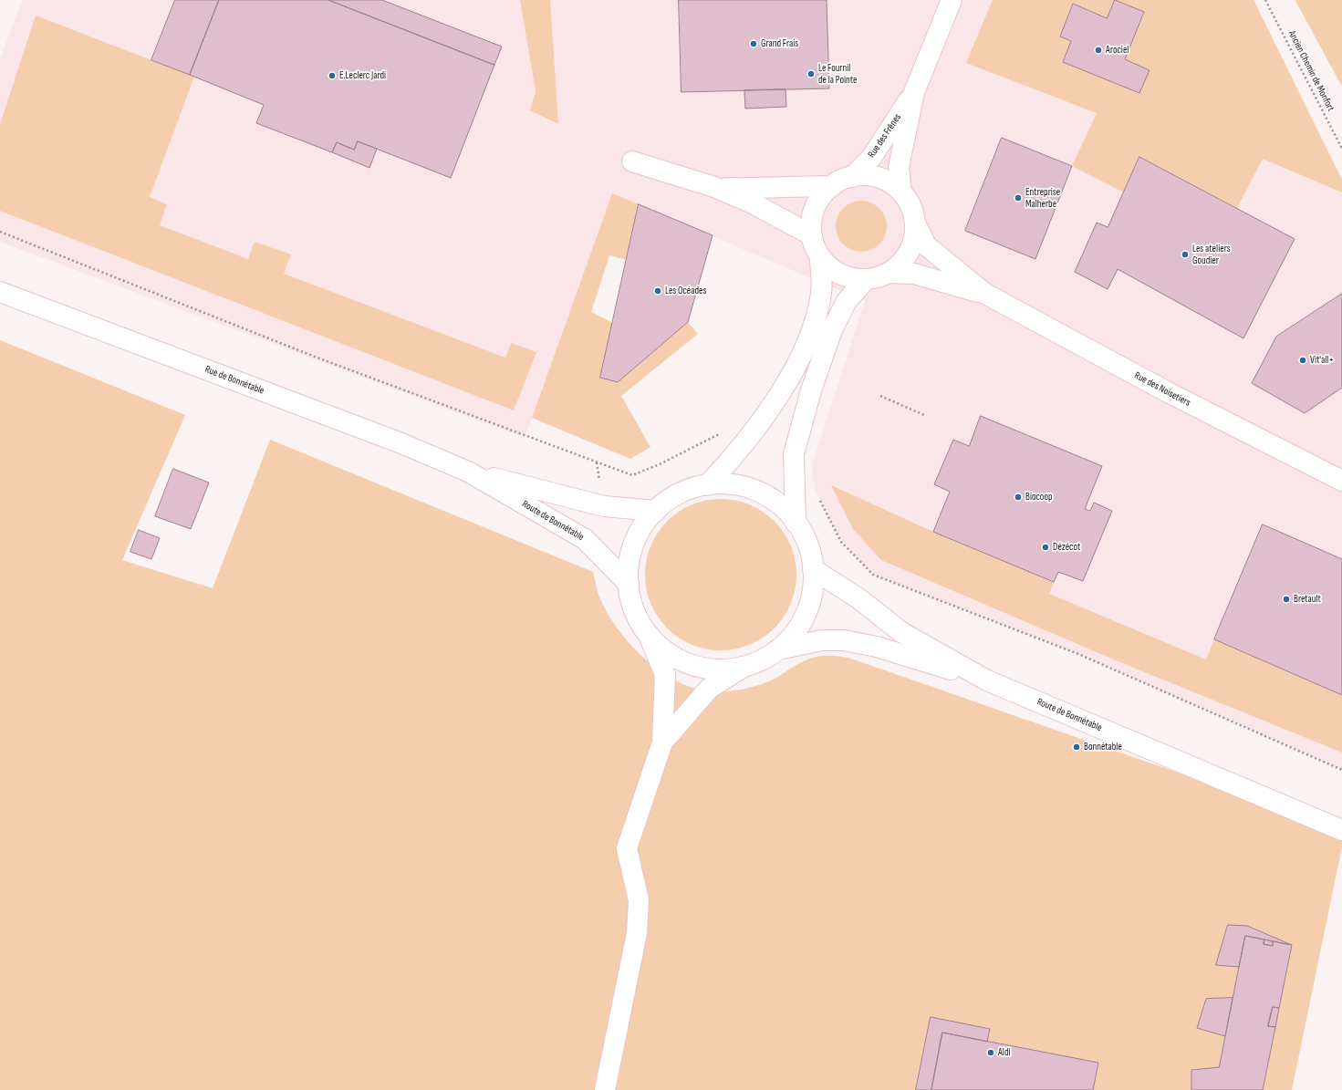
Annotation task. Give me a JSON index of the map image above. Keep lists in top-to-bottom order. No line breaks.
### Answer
{"streets":{"street":["Rue des Frênes","Rue de Bonnétable","Rue des Noisetiers","Route de Bonnétable"],"path":["Ancien Chemin de Monfort"]},"crossings":[["Rue des Frênes","Rue des Noisetiers"],["Rue de Bonnétable","Route de Bonnétable"]],"places":["Grand Frais","Arociel","Le Fournil de la Pointe","E.Leclerc Jardi","Entreprise Malherbe","Les ateliers Goudier","Les Océades","Vit'all+","Biocoop","Dézécot","Bretault","Bonnétable","Aldi"]}
